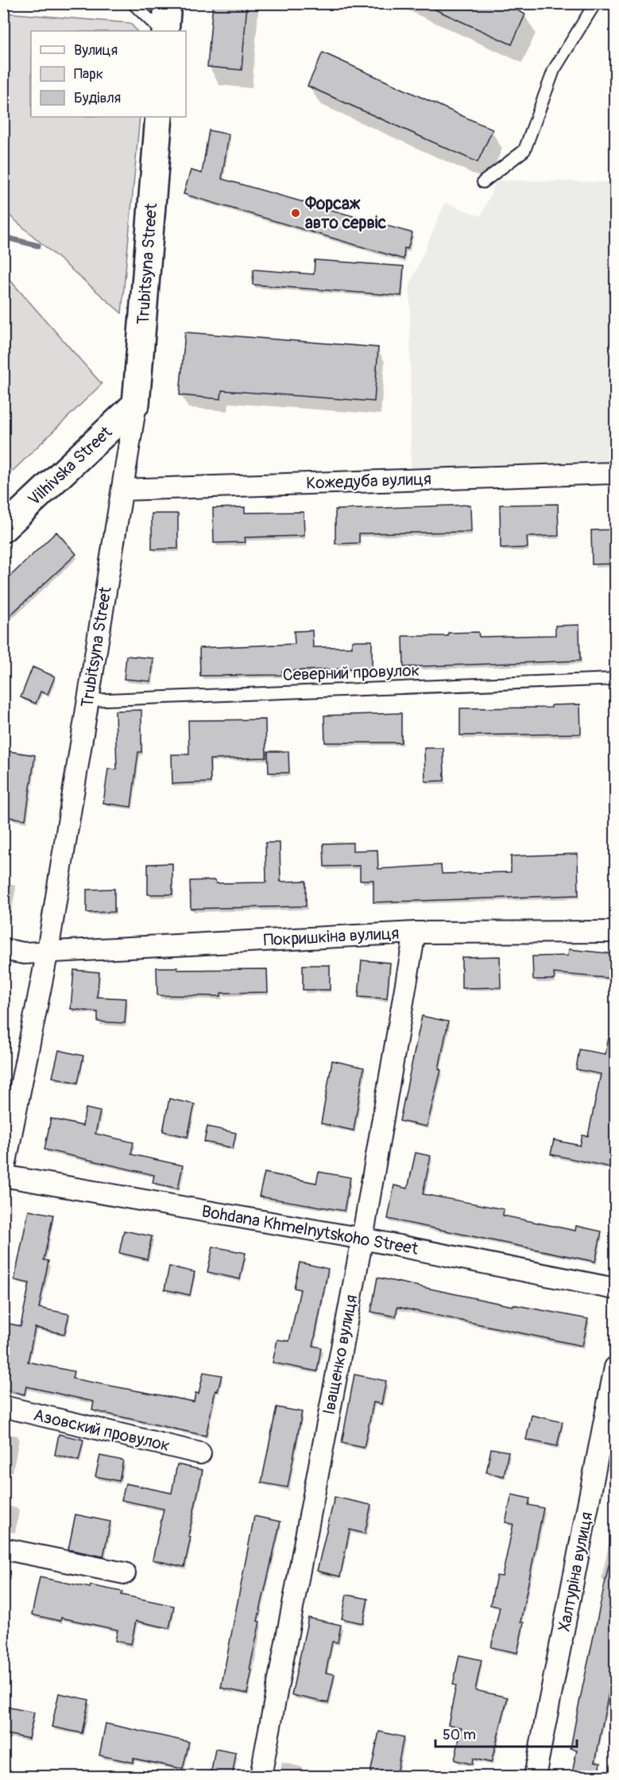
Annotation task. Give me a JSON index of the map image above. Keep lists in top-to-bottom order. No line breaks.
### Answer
{"streets":{"street":["Trubitsyna Street","Vilhivska Street","Кожедуба вулиця","Покришкіна вулиця","Bohdana Khmelnytskoho Street","Іващенко вулиця","Азовский провулок","Халтуріна вулиця"],"lane":["Северний провулок"]},"crossings":[["Trubitsyna Street","Vilhivska Street"],["Trubitsyna Street","Кожедуба вулиця"],["Trubitsyna Street","Северний провулок"],["Trubitsyna Street","Покришкіна вулиця"],["Trubitsyna Street","Bohdana Khmelnytskoho Street"],["Покришкіна вулиця","Іващенко вулиця"],["Bohdana Khmelnytskoho Street","Іващенко вулиця"]],"places":["Форсаж авто сервіс"],"legend":["Вулиця","Парк","Будівля"],"scale_bar":"50 m"}
